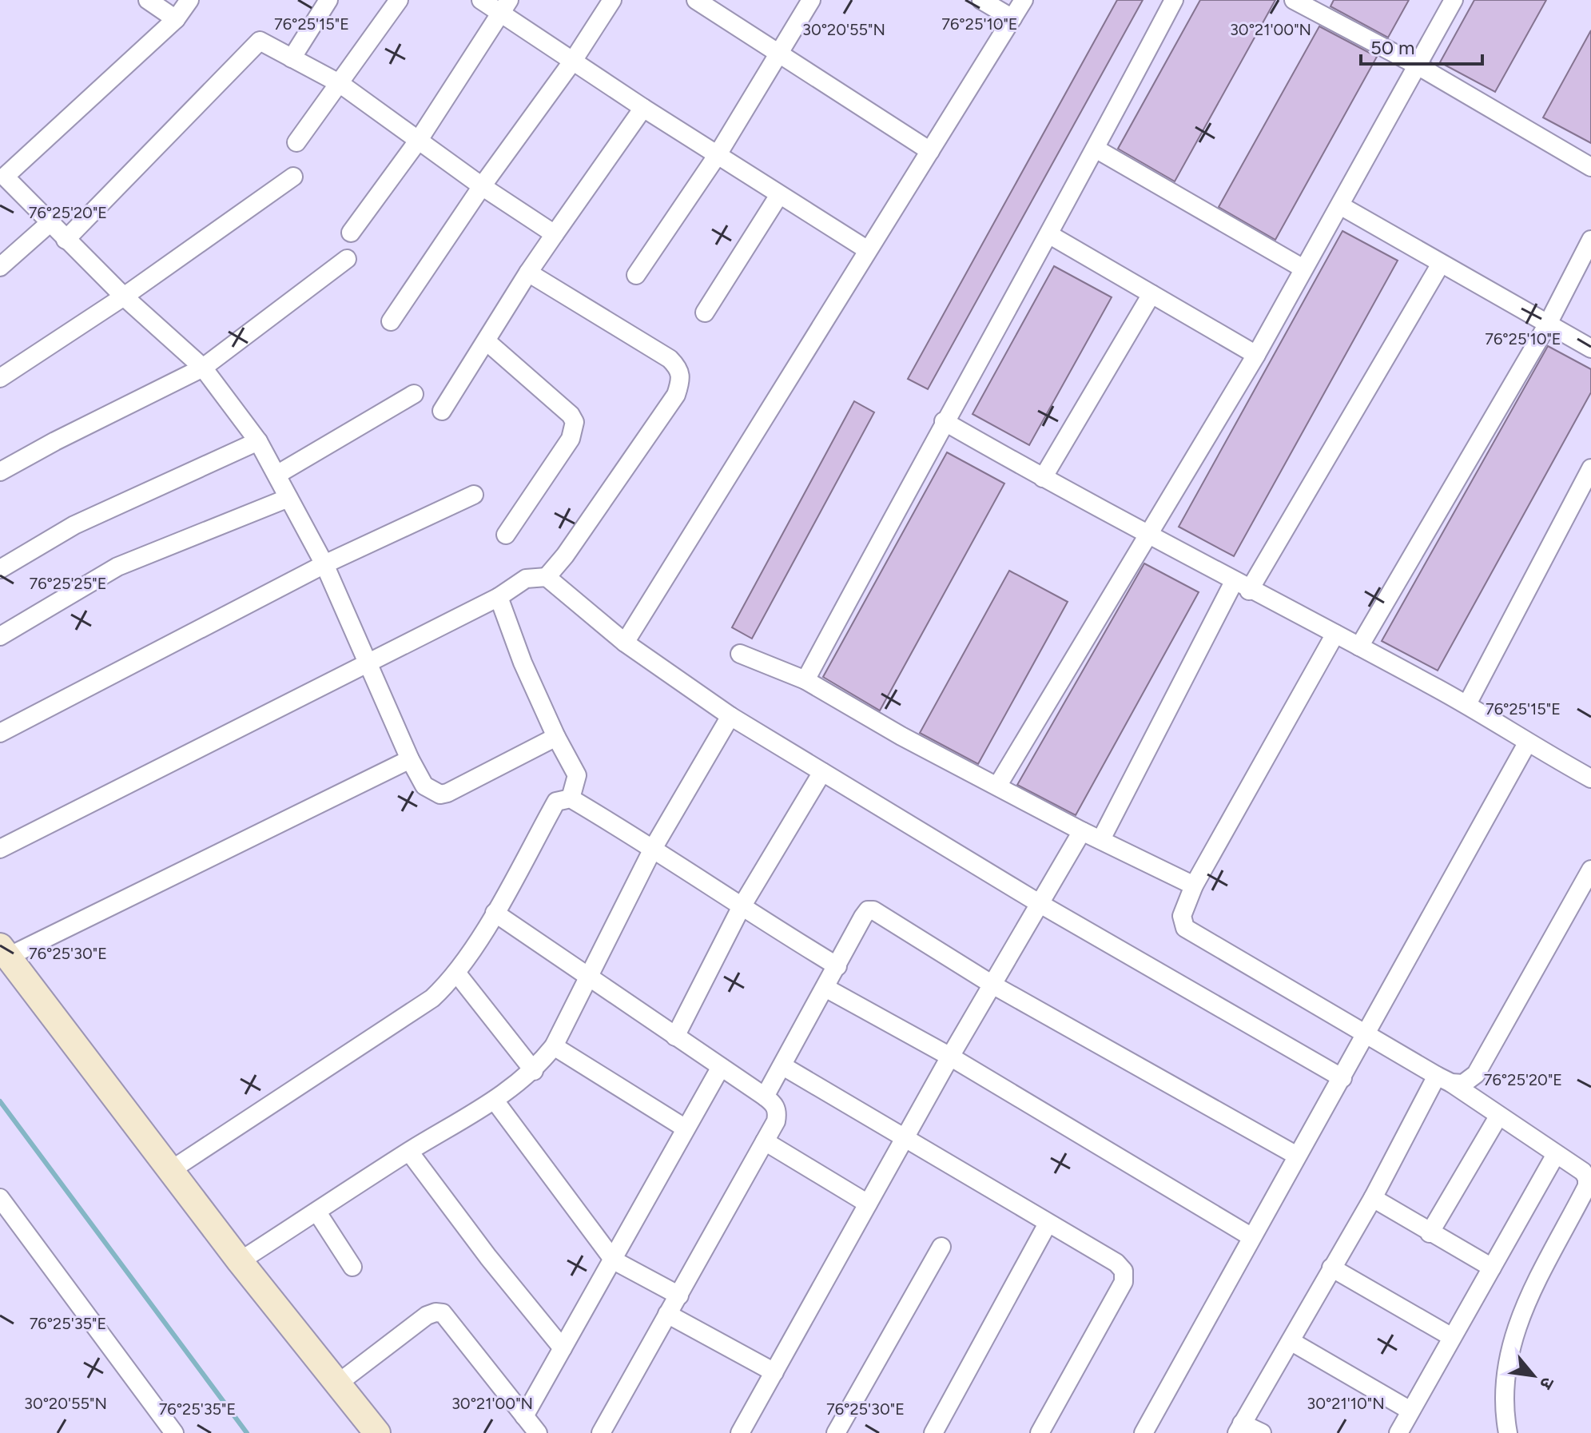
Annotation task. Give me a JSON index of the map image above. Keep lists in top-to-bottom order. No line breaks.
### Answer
{"scale_bar":"50 m","north":"bottom right","coordinates":["76°25'15\"E","76°25'10\"E","30°20'55\"N","30°21'00\"N","76°25'20\"E","76°25'25\"E","76°25'30\"E","76°25'35\"E","30°21'10\"N"]}
